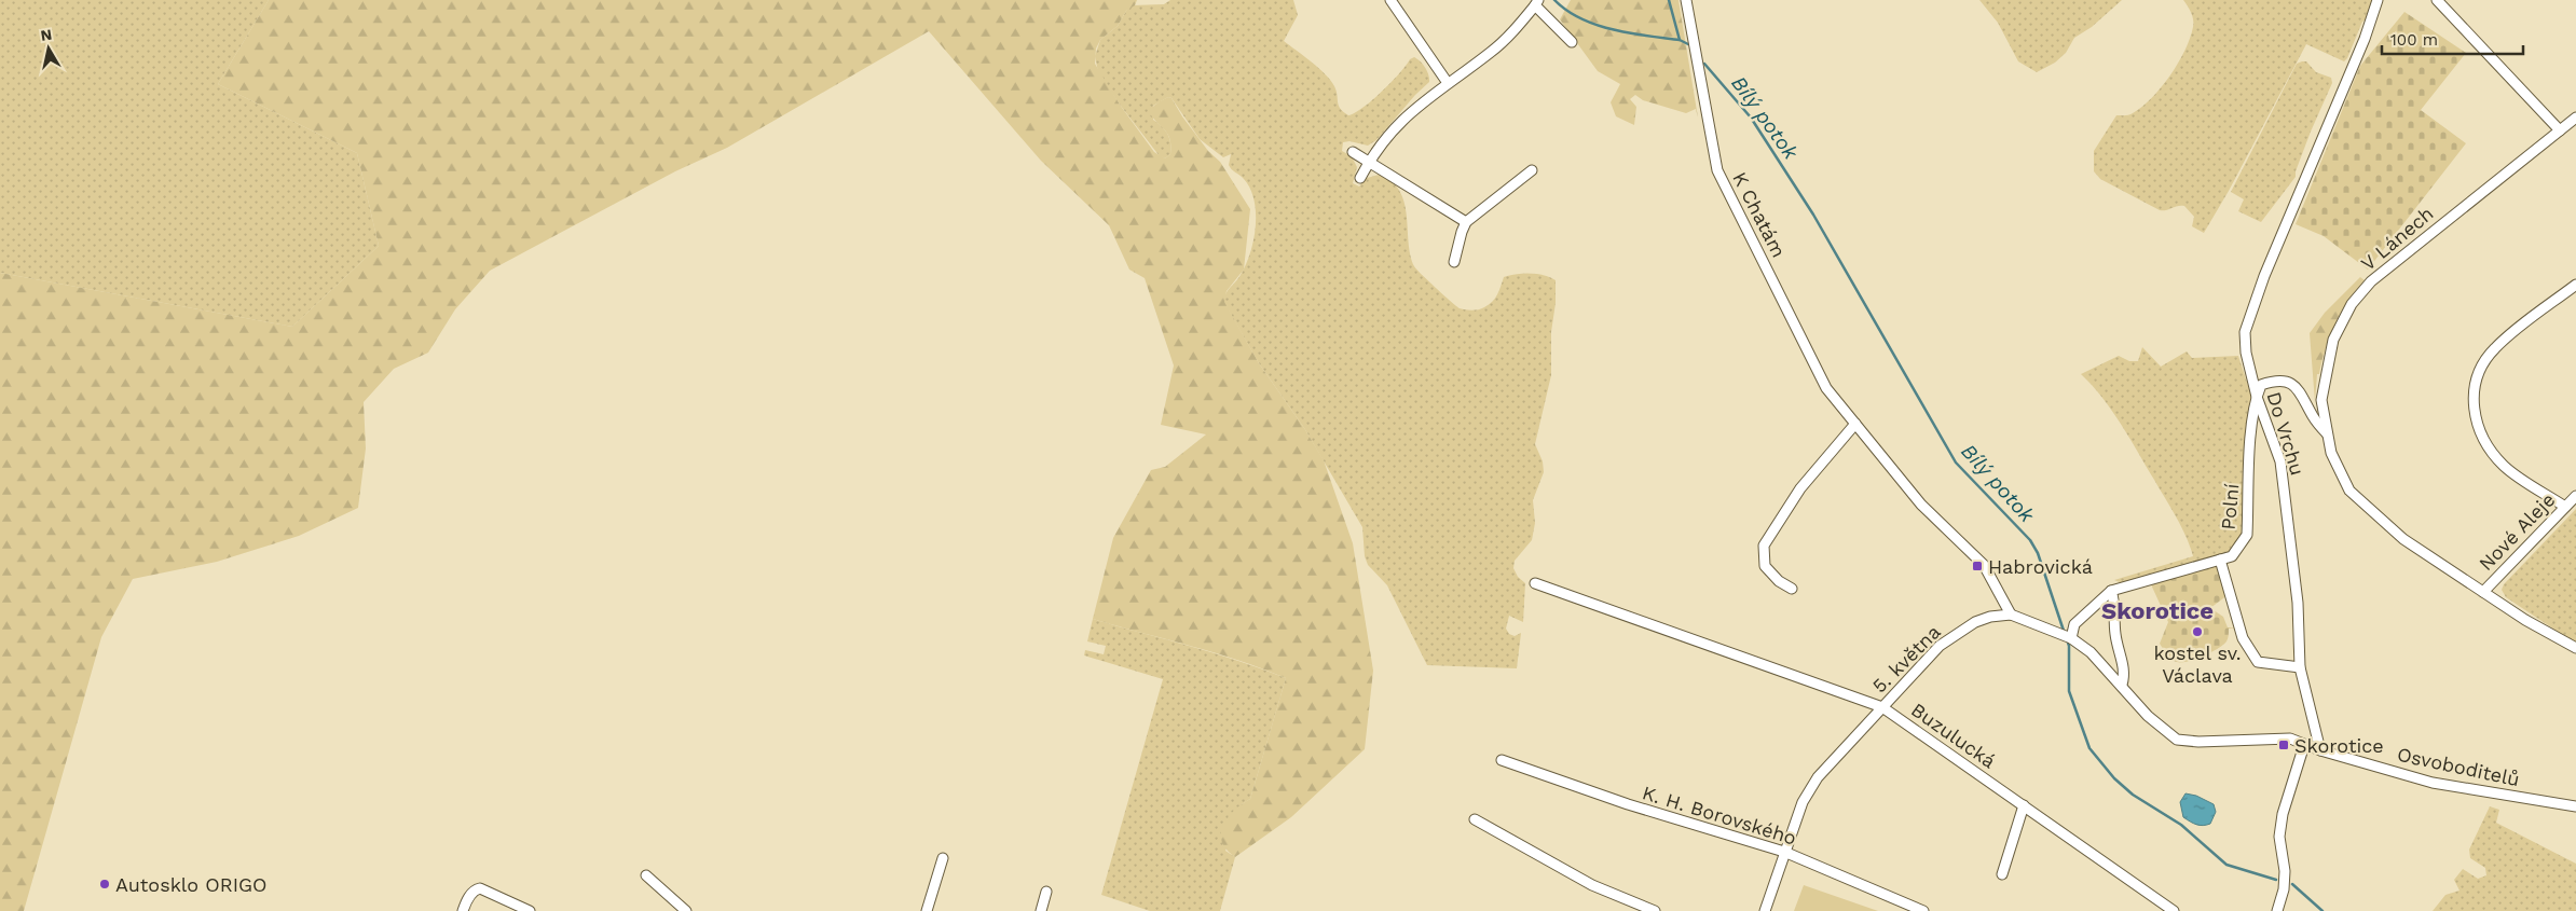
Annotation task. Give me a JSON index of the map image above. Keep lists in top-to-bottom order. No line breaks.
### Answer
{"streets":{"street":["K Chatám","V Lánech","Do Vrchu","Polní","Nové Aleje","5. května","Buzulucká","Osvoboditelů","K. H. Borovského"]},"crossings":[["K Chatám","5. května"],["V Lánech","Do Vrchu"],["V Lánech","Polní"],["V Lánech","Nové Aleje"],["Do Vrchu","Polní"],["Do Vrchu","Osvoboditelů"],["5. května","Buzulucká"],["5. května","K. H. Borovského"]],"districts":["Skorotice"],"water":["Bílý potok"],"places":{"transit":["Habrovická","Skorotice"],"other":["kostel sv. Václava","Autosklo ORIGO"]},"scale_bar":"100 m","north":"top"}
